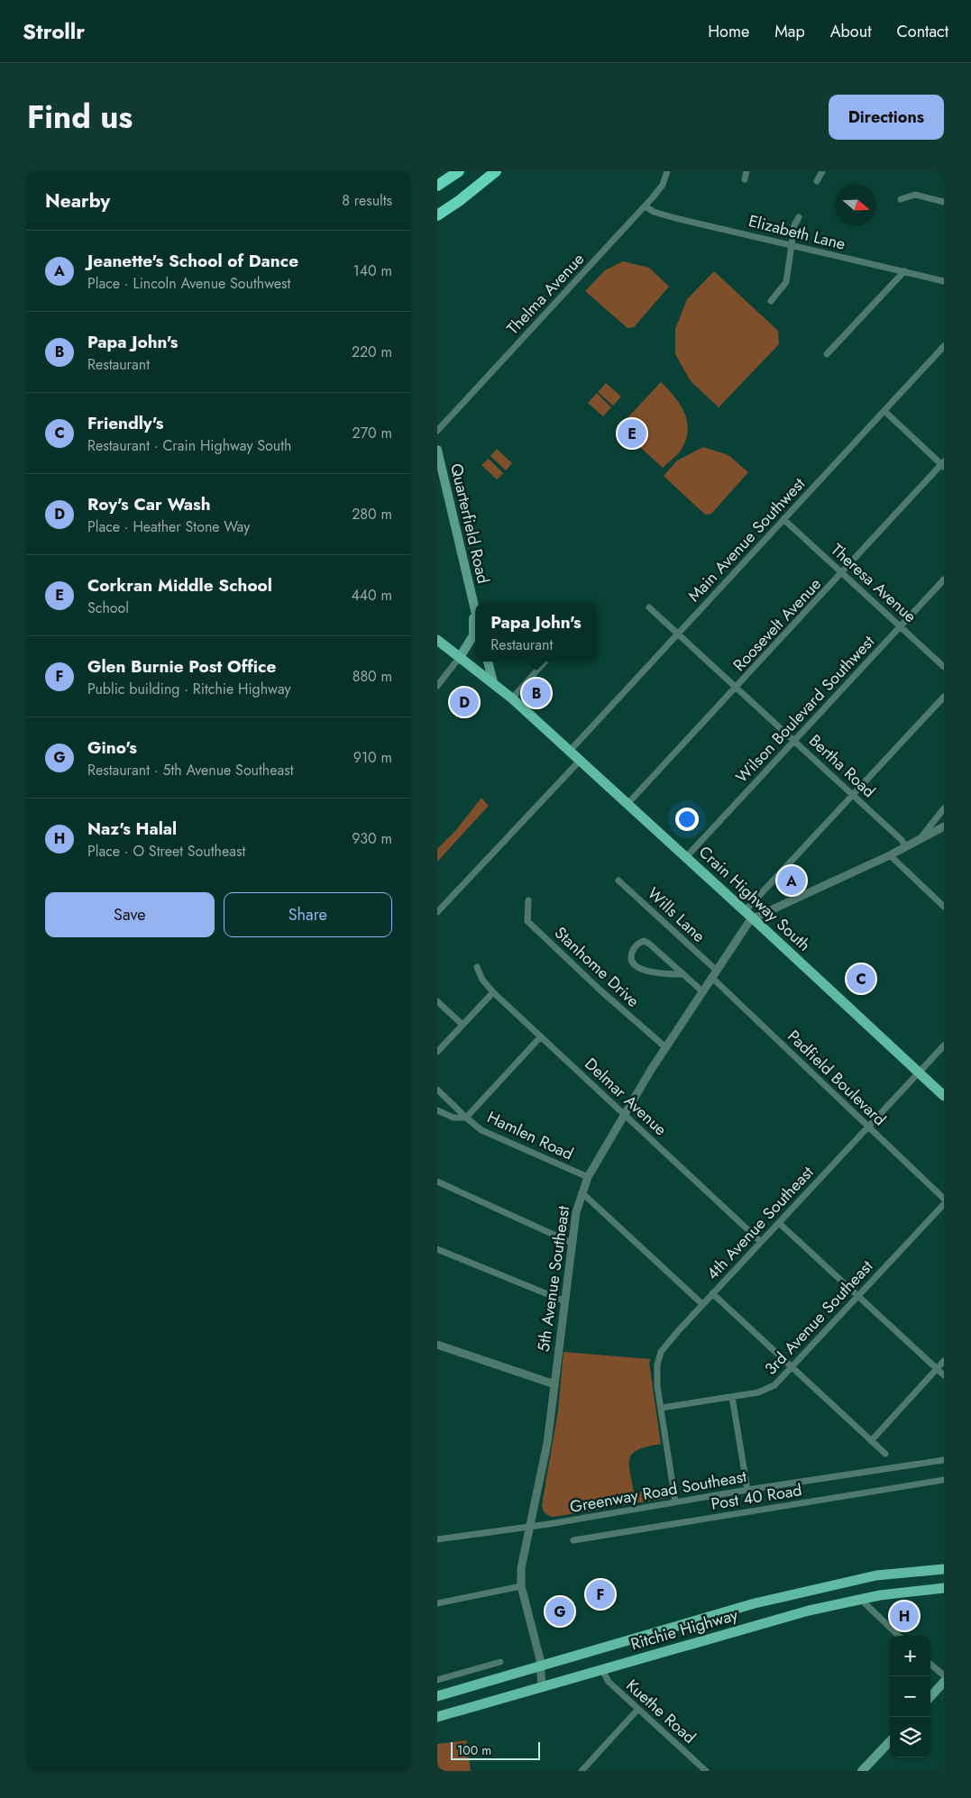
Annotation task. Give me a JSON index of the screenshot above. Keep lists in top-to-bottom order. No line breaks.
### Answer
{"streets":{"main road":["Quarterfield Road","Crain Highway South","Ritchie Highway"],"street":["Elizabeth Lane","Thelma Avenue","Main Avenue Southwest","Theresa Avenue","Roosevelt Avenue","Wilson Boulevard Southwest","Bertha Road","Wills Lane","Stanhome Drive","Padfield Boulevard","Delmar Avenue","Hamlen Road","4th Avenue Southeast","5th Avenue Southeast","3rd Avenue Southeast","Greenway Road Southeast","Post 40 Road","Kuethe Road"]},"crossings":[["Elizabeth Lane","Thelma Avenue"],["Quarterfield Road","Crain Highway South"],["Main Avenue Southwest","Theresa Avenue"],["Main Avenue Southwest","Bertha Road"],["Main Avenue Southwest","Crain Highway South"],["Theresa Avenue","Roosevelt Avenue"],["Theresa Avenue","Wilson Boulevard Southwest"],["Roosevelt Avenue","Bertha Road"],["Roosevelt Avenue","Crain Highway South"],["Wilson Boulevard Southwest","Bertha Road"],["Wilson Boulevard Southwest","Crain Highway South"],["Crain Highway South","4th Avenue Southeast"],["Crain Highway South","5th Avenue Southeast"],["Wills Lane","5th Avenue Southeast"],["Stanhome Drive","5th Avenue Southeast"],["Padfield Boulevard","4th Avenue Southeast"],["Padfield Boulevard","5th Avenue Southeast"],["Delmar Avenue","4th Avenue Southeast"],["Delmar Avenue","5th Avenue Southeast"],["Hamlen Road","5th Avenue Southeast"],["4th Avenue Southeast","3rd Avenue Southeast"],["4th Avenue Southeast","Greenway Road Southeast"],["5th Avenue Southeast","Greenway Road Southeast"],["5th Avenue Southeast","Ritchie Highway"],["Ritchie Highway","Kuethe Road"]],"scale_bar":"100 m","north":"right","page":{"header":"Strollr","nav":["Home","Map","About","Contact"],"title":"Find us","buttons":["Directions",["Save","Share"]],"heading":["Nearby","8 results"],"list":[{"mark":"A","name":"Jeanette's School of Dance","note":"Place · Lincoln Avenue Southwest","value":"140 m"},{"mark":"B","name":"Papa John's","note":"Restaurant","value":"220 m"},{"mark":"C","name":"Friendly's","note":"Restaurant · Crain Highway South","value":"270 m"},{"mark":"D","name":"Roy's Car Wash","note":"Place · Heather Stone Way","value":"280 m"},{"mark":"E","name":"Corkran Middle School","note":"School","value":"440 m"},{"mark":"F","name":"Glen Burnie Post Office","note":"Public building · Ritchie Highway","value":"880 m"},{"mark":"G","name":"Gino's","note":"Restaurant · 5th Avenue Southeast","value":"910 m"},{"mark":"H","name":"Naz's Halal","note":"Place · O Street Southeast","value":"930 m"}],"pins":["E","B","D","A","C","F","G","H"],"popup":["Papa John's","Restaurant"],"map_buttons":["+","−"],"scale":"100 m"}}
